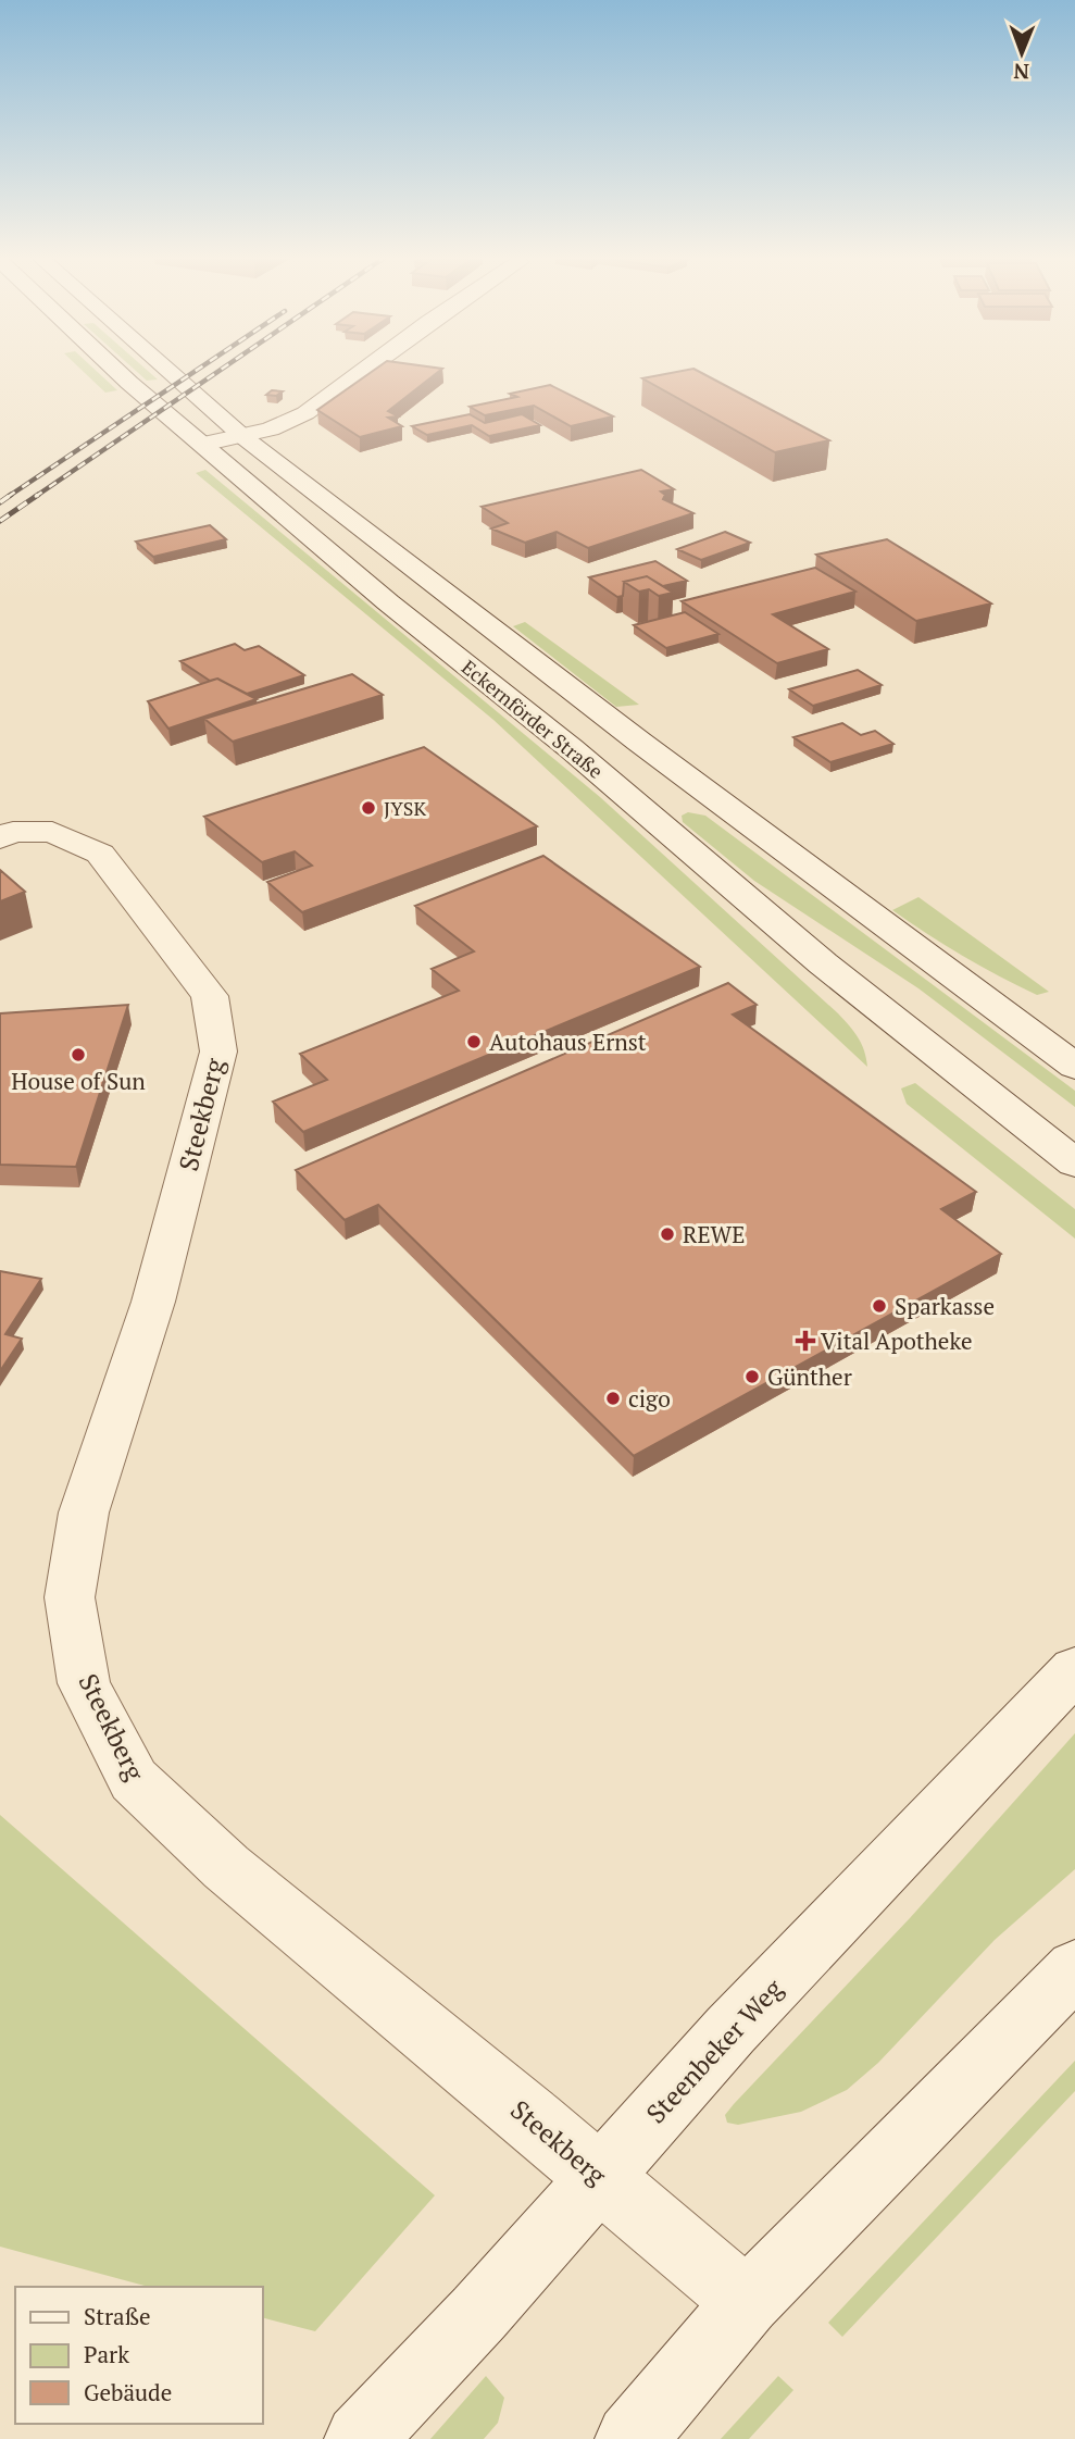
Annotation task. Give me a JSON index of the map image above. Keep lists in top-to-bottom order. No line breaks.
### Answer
{"streets":{"main road":["Eckernförder Straße","Steekberg","Steenbeker Weg"]},"crossings":[["Steekberg","Steenbeker Weg"]],"places":{"other":["JYSK","Autohaus Ernst","House of Sun","REWE","Sparkasse","Günther","cigo"],"health":["Vital Apotheke"]},"legend":["Straße","Park","Gebäude"],"north":"bottom"}
